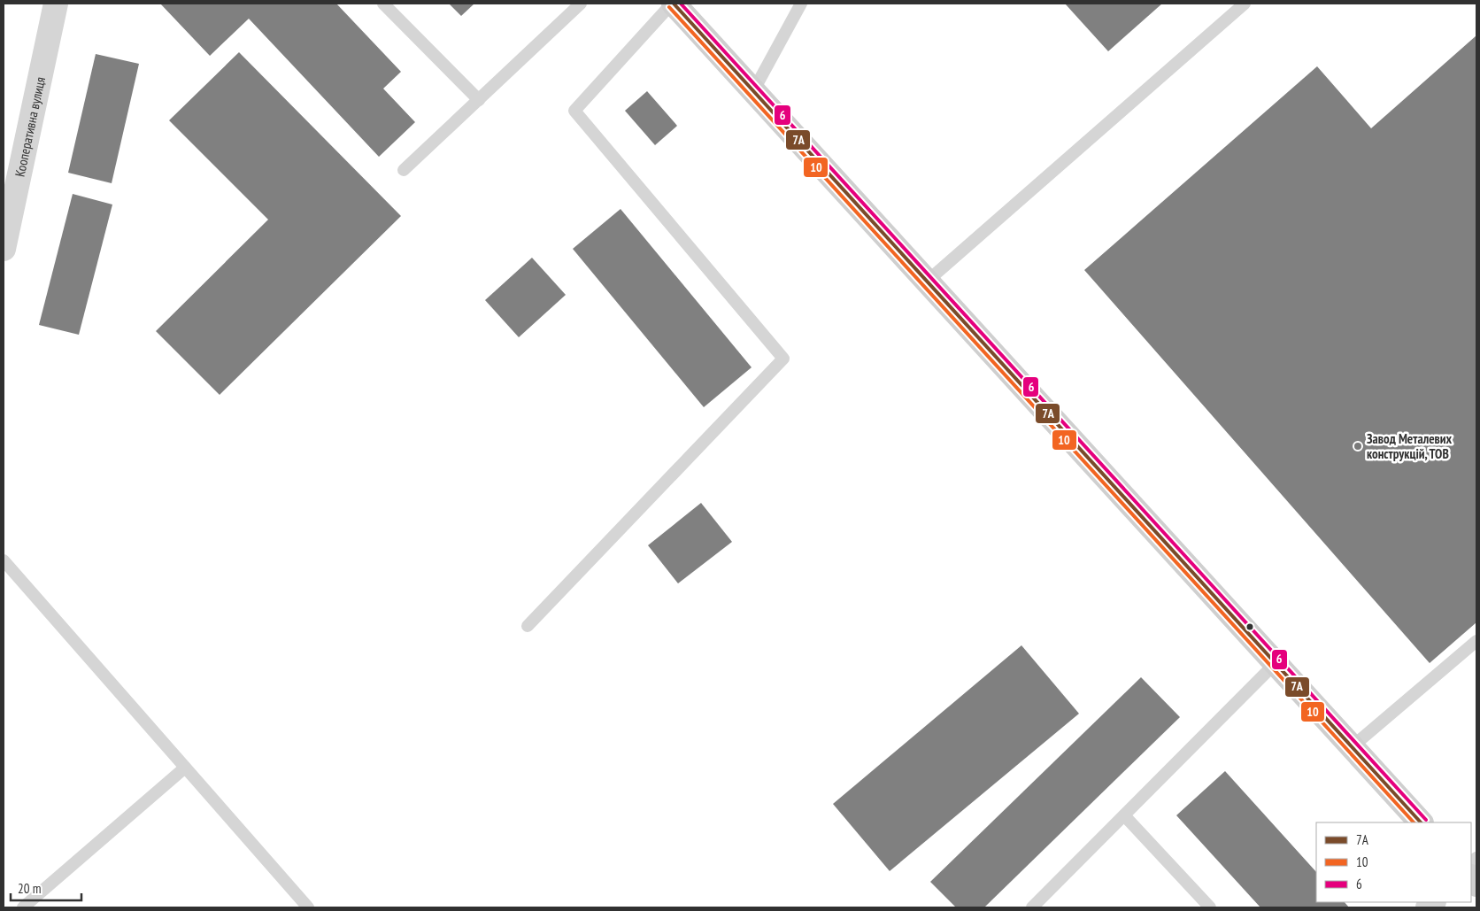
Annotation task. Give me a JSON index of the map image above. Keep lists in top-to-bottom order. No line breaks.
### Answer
{"streets":{"street":["Кооперативна вулиця"]},"places":["Завод Металевих конструкцій, ТОВ"],"lines":["transit line 7А","transit line 6","transit line 10"],"legend":["7А","10","6"],"scale_bar":"20 m"}
